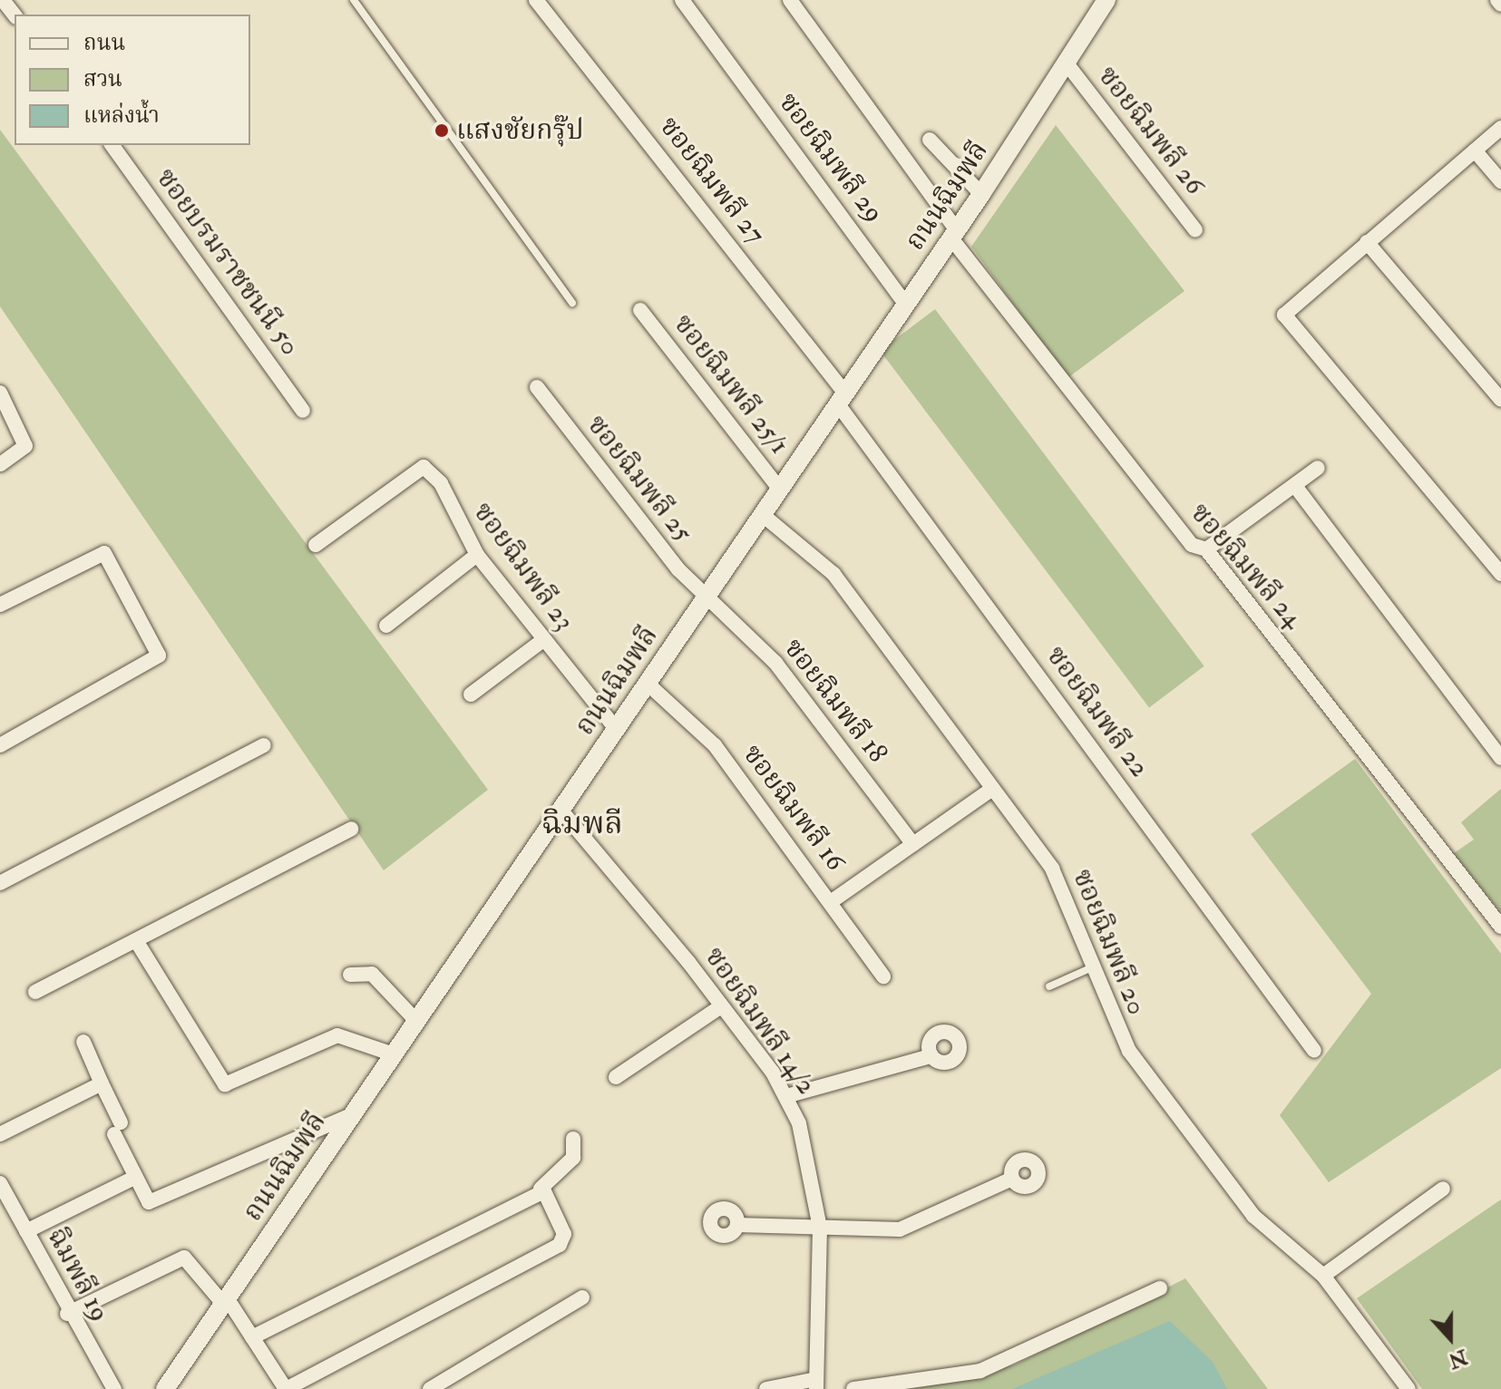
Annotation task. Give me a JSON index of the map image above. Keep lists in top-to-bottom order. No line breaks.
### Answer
{"streets":{"street":["ซอยฉิมพลี 26","ซอยฉิมพลี 29","ซอยฉิมพลี 27","ถนนฉิมพลี","ซอยบรมราชชนนี 50","ซอยฉิมพลี 25/1","ซอยฉิมพลี 25","ซอยฉิมพลี 24","ซอยฉิมพลี 23","ซอยฉิมพลี 18","ซอยฉิมพลี 22","ซอยฉิมพลี 16","ซอยฉิมพลี 20","ซอยฉิมพลี 14/2","ฉิมพลี 19"]},"crossings":[["ซอยฉิมพลี 26","ถนนฉิมพลี"],["ซอยฉิมพลี 29","ถนนฉิมพลี"],["ซอยฉิมพลี 27","ถนนฉิมพลี"],["ซอยฉิมพลี 27","ซอยฉิมพลี 22"],["ถนนฉิมพลี","ซอยฉิมพลี 25/1"],["ถนนฉิมพลี","ซอยฉิมพลี 25"],["ถนนฉิมพลี","ซอยฉิมพลี 24"],["ถนนฉิมพลี","ซอยฉิมพลี 23"],["ถนนฉิมพลี","ซอยฉิมพลี 18"],["ถนนฉิมพลี","ซอยฉิมพลี 22"],["ถนนฉิมพลี","ซอยฉิมพลี 16"],["ถนนฉิมพลี","ซอยฉิมพลี 20"],["ถนนฉิมพลี","ซอยฉิมพลี 14/2"],["ซอยฉิมพลี 25","ซอยฉิมพลี 18"]],"districts":["ฉิมพลี"],"places":["แสงชัยกรุ๊ป"],"legend":["ถนน","สวน","แหล่งน้ำ"],"north":"bottom"}
